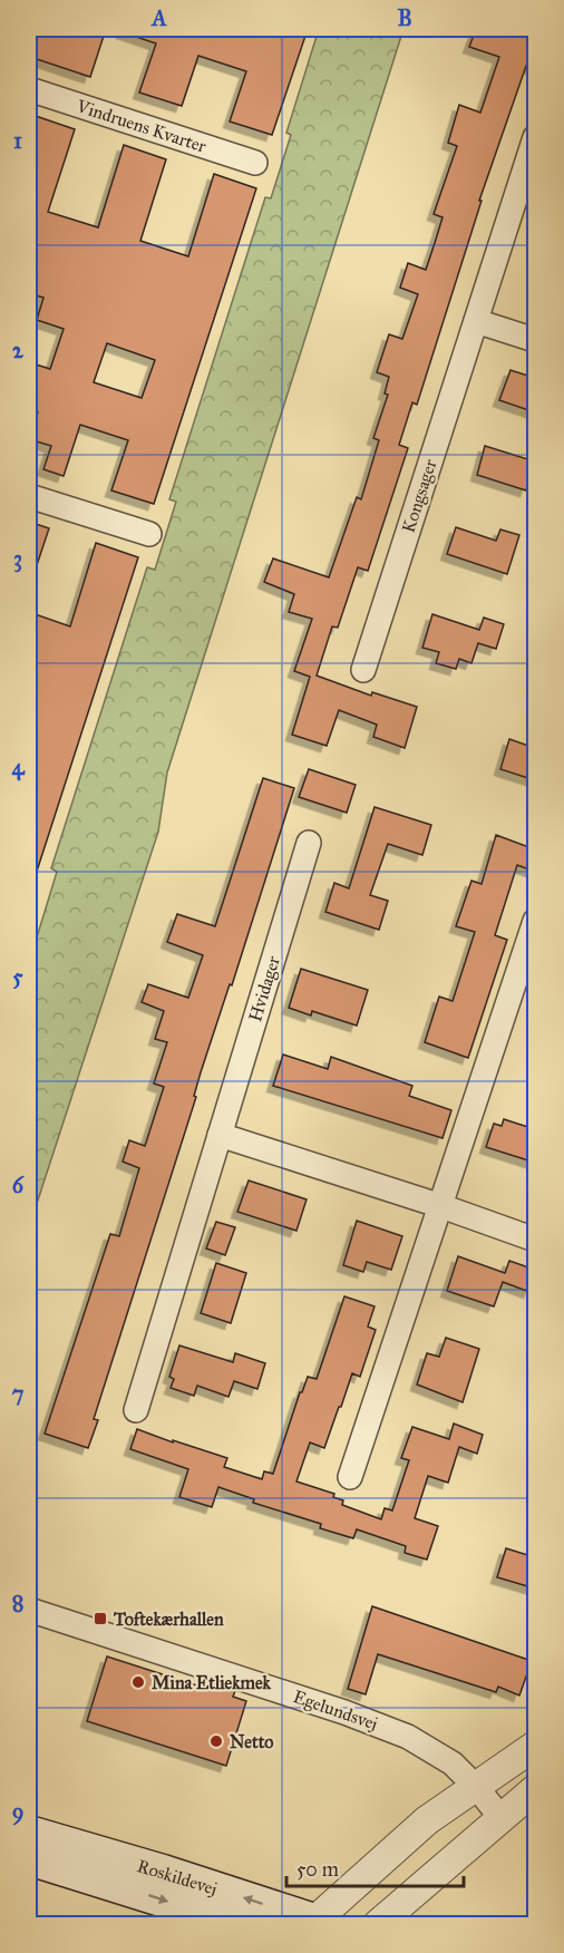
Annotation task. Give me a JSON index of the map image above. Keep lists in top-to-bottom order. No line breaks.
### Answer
{"streets":{"main road":["Roskildevej"],"street":["Vindruens Kvarter","Kongsager","Hvidager","Egelundsvej"]},"places":{"transit":["Toftekærhallen"],"other":["Mina Etliekmek","Netto"]},"scale_bar":"50 m","grid":{"columns":["A","B"],"rows":["1","2","3","4","5","6","7","8","9"]}}
